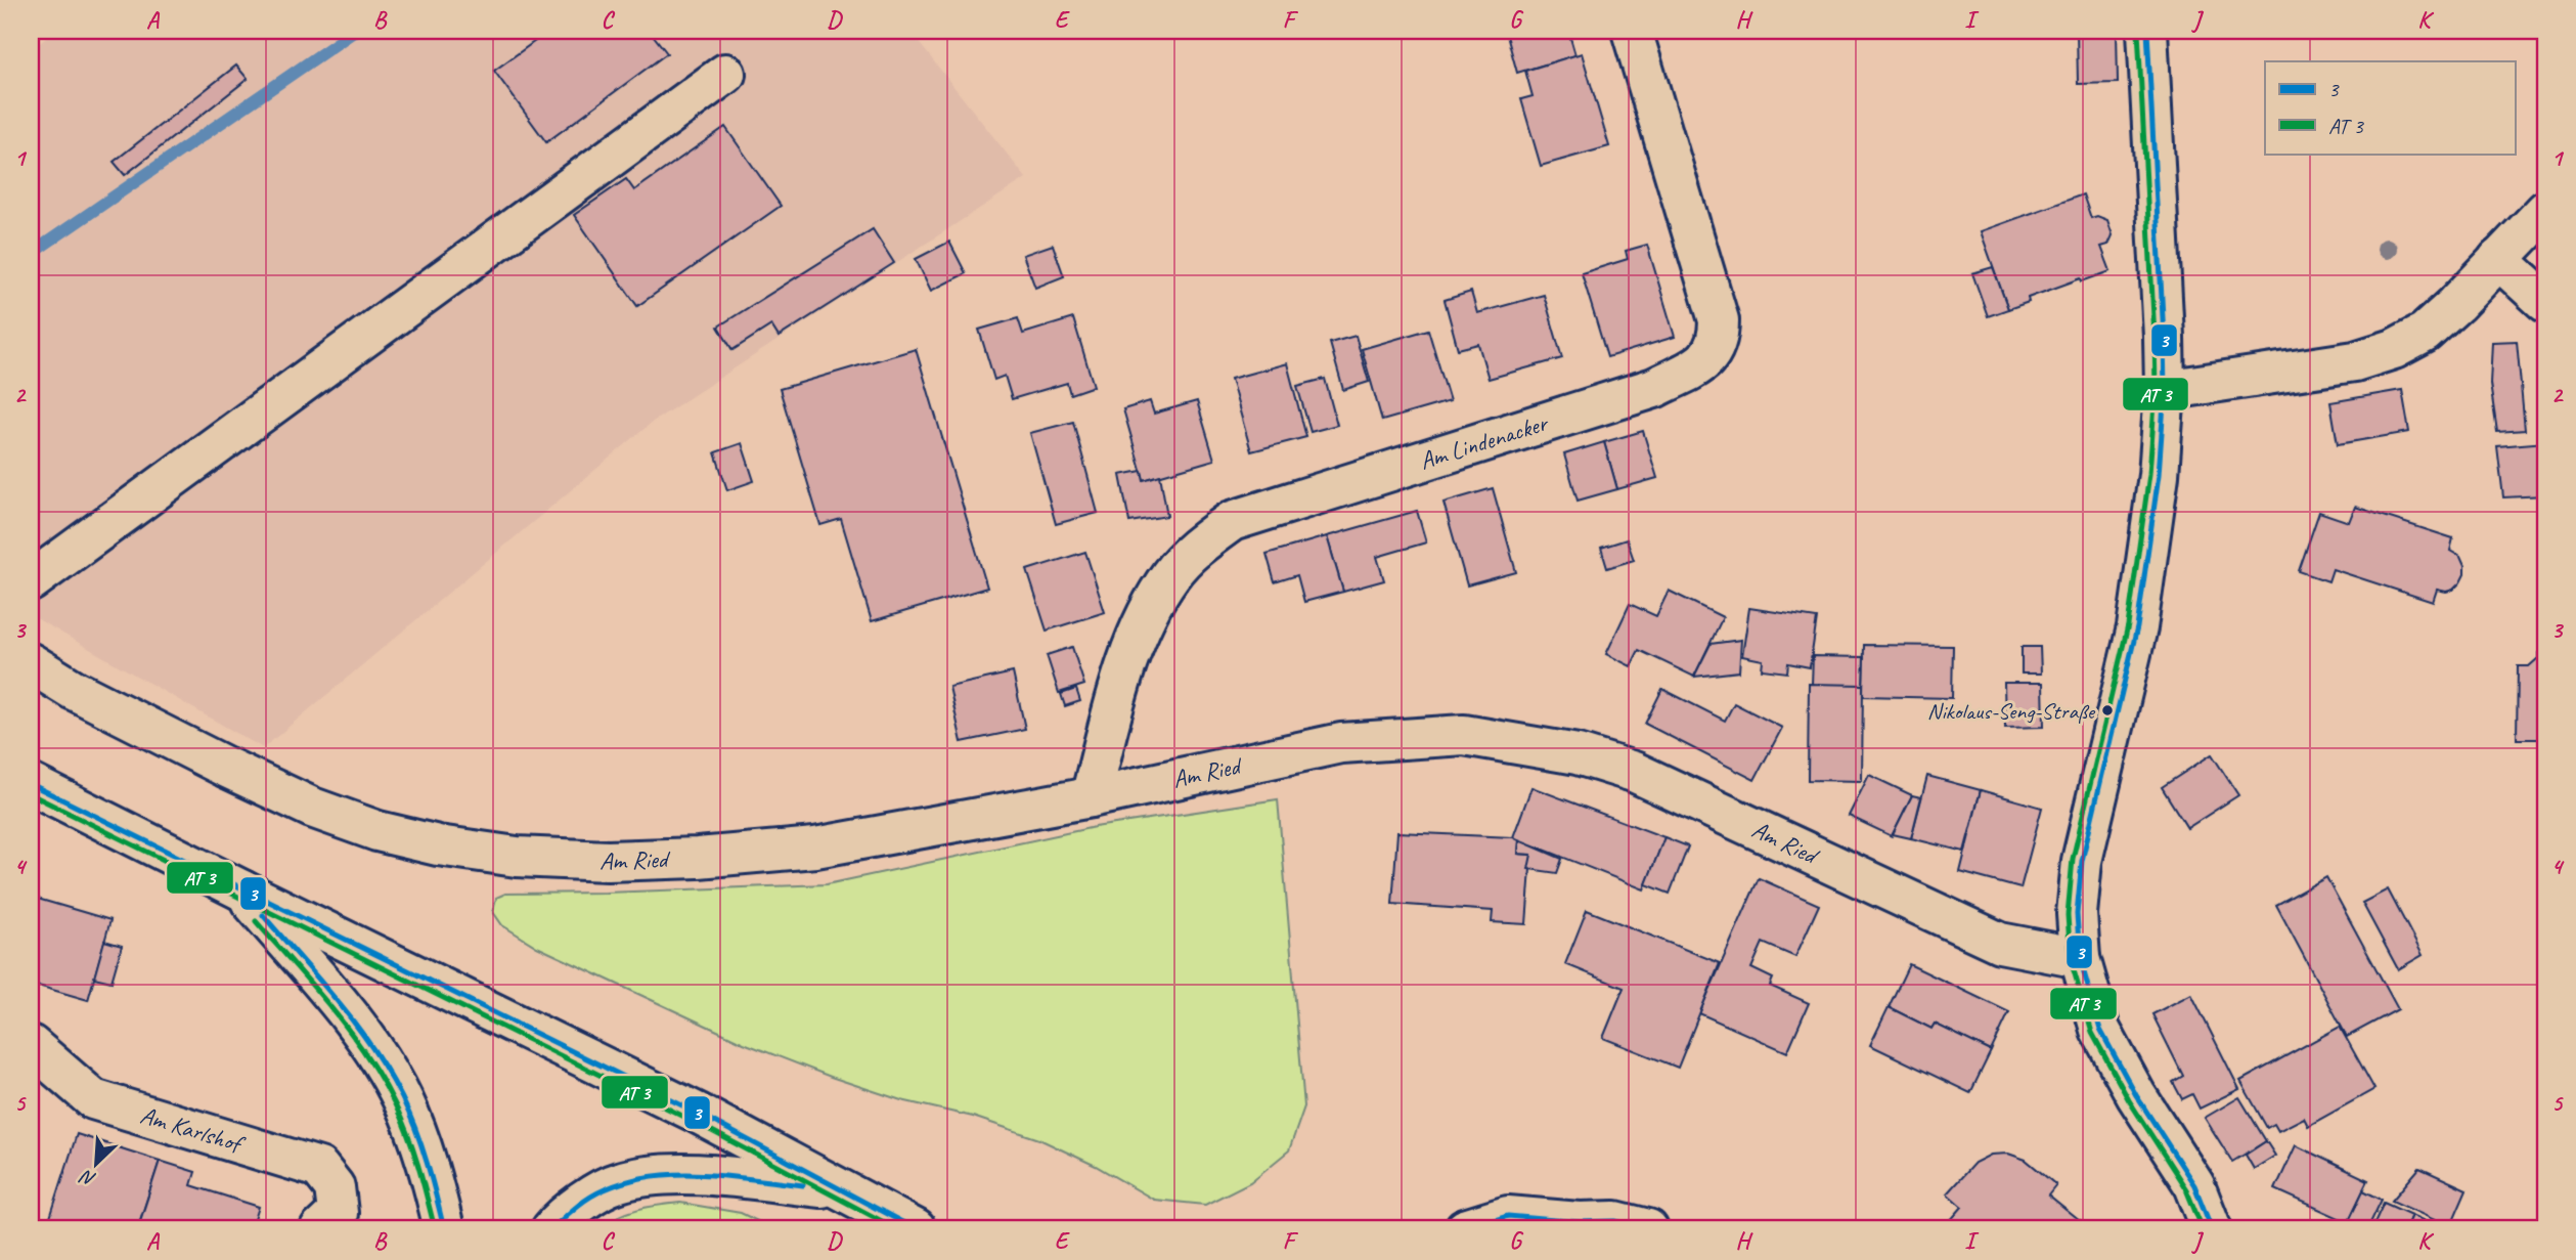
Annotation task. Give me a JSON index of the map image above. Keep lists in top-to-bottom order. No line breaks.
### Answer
{"streets":{"main road":["Am Lindenacker","Am Ried","Am Karlshof"]},"crossings":[["Am Lindenacker","Am Ried"]],"places":["Nikolaus-Seng-Straße"],"lines":["transit line 3"],"legend":["3","AT 3"],"north":"bottom left","grid":{"columns":["A","B","C","D","E","F","G","H","I","J","K"],"rows":["1","2","3","4","5"]}}
